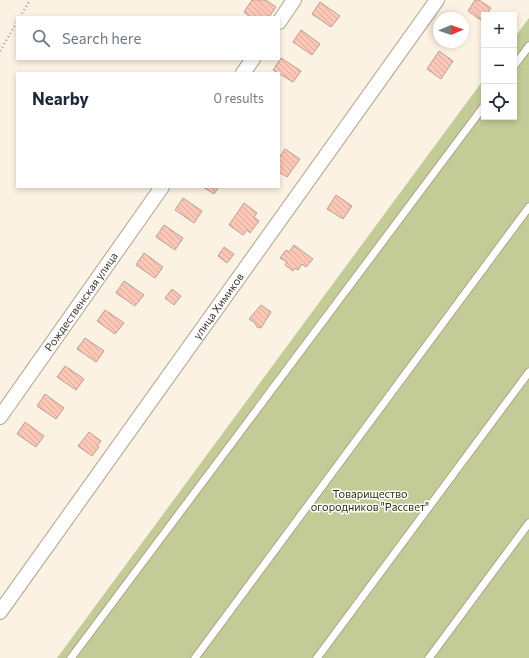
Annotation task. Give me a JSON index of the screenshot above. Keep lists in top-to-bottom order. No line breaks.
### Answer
{"streets":{"street":["Рождественская улица","улица Химиков"]},"parks":["Товарищество огородников \"Рассвет\""],"north":"right","page":{"map_buttons":["+","−"],"search":"Search here","heading":["Nearby","0 results"]}}
